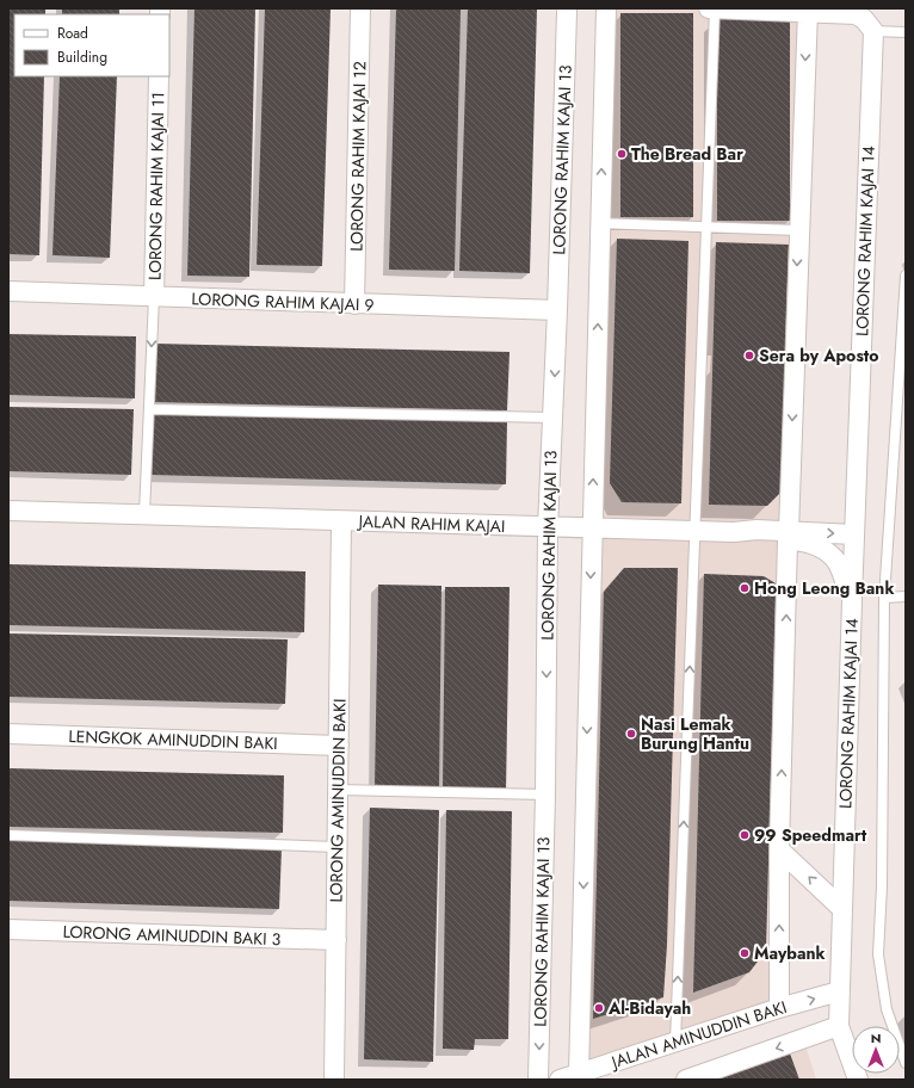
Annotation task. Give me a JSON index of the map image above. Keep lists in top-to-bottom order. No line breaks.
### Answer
{"streets":{"street":["LORONG RAHIM KAJAI 12","LORONG RAHIM KAJAI 13","LORONG RAHIM KAJAI 11","LORONG RAHIM KAJAI 14","LORONG RAHIM KAJAI 9","JALAN RAHIM KAJAI","LENGKOK AMINUDDIN BAKI","LORONG AMINUDDIN BAKI","LORONG AMINUDDIN BAKI 3","JALAN AMINUDDIN BAKI"]},"crossings":[["LORONG RAHIM KAJAI 12","LORONG RAHIM KAJAI 9"],["LORONG RAHIM KAJAI 13","LORONG RAHIM KAJAI 9"],["LORONG RAHIM KAJAI 13","JALAN RAHIM KAJAI"],["LORONG RAHIM KAJAI 11","LORONG RAHIM KAJAI 9"],["LORONG RAHIM KAJAI 14","JALAN AMINUDDIN BAKI"],["JALAN RAHIM KAJAI","LORONG AMINUDDIN BAKI"],["LENGKOK AMINUDDIN BAKI","LORONG AMINUDDIN BAKI"],["LORONG AMINUDDIN BAKI","LORONG AMINUDDIN BAKI 3"]],"places":["The Bread Bar","Sera by Aposto","Hong Leong Bank","Nasi Lemak Burung Hantu","99 Speedmart","Maybank","Al-Bidayah"],"legend":["Road","Building"],"north":"top"}
